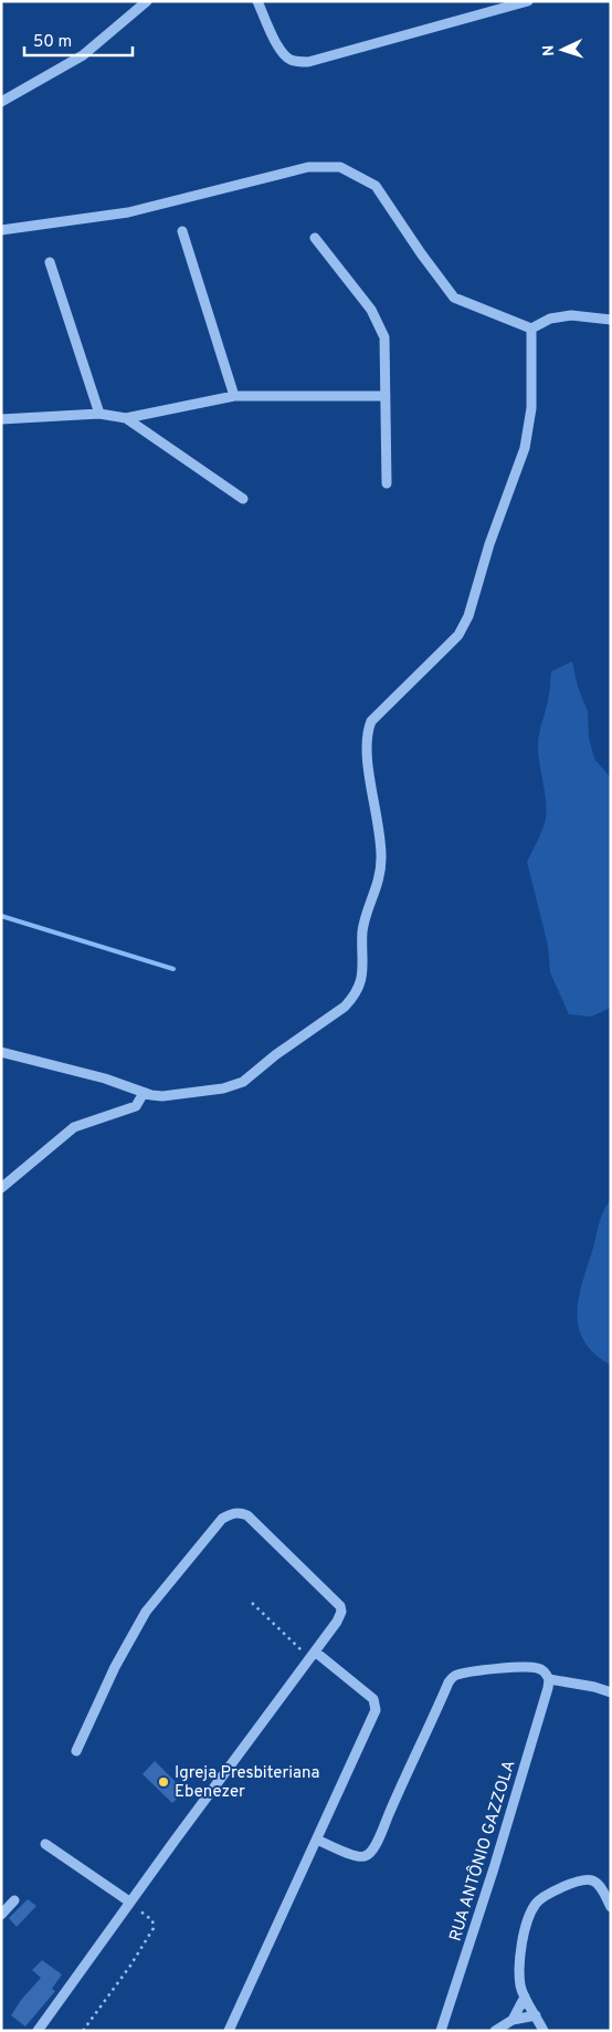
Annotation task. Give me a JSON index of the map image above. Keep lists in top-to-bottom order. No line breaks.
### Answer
{"streets":{"street":["RUA ANTÔNIO GAZZOLA"]},"places":["Igreja Presbiteriana Ebenezer"],"scale_bar":"50 m","north":"left"}
